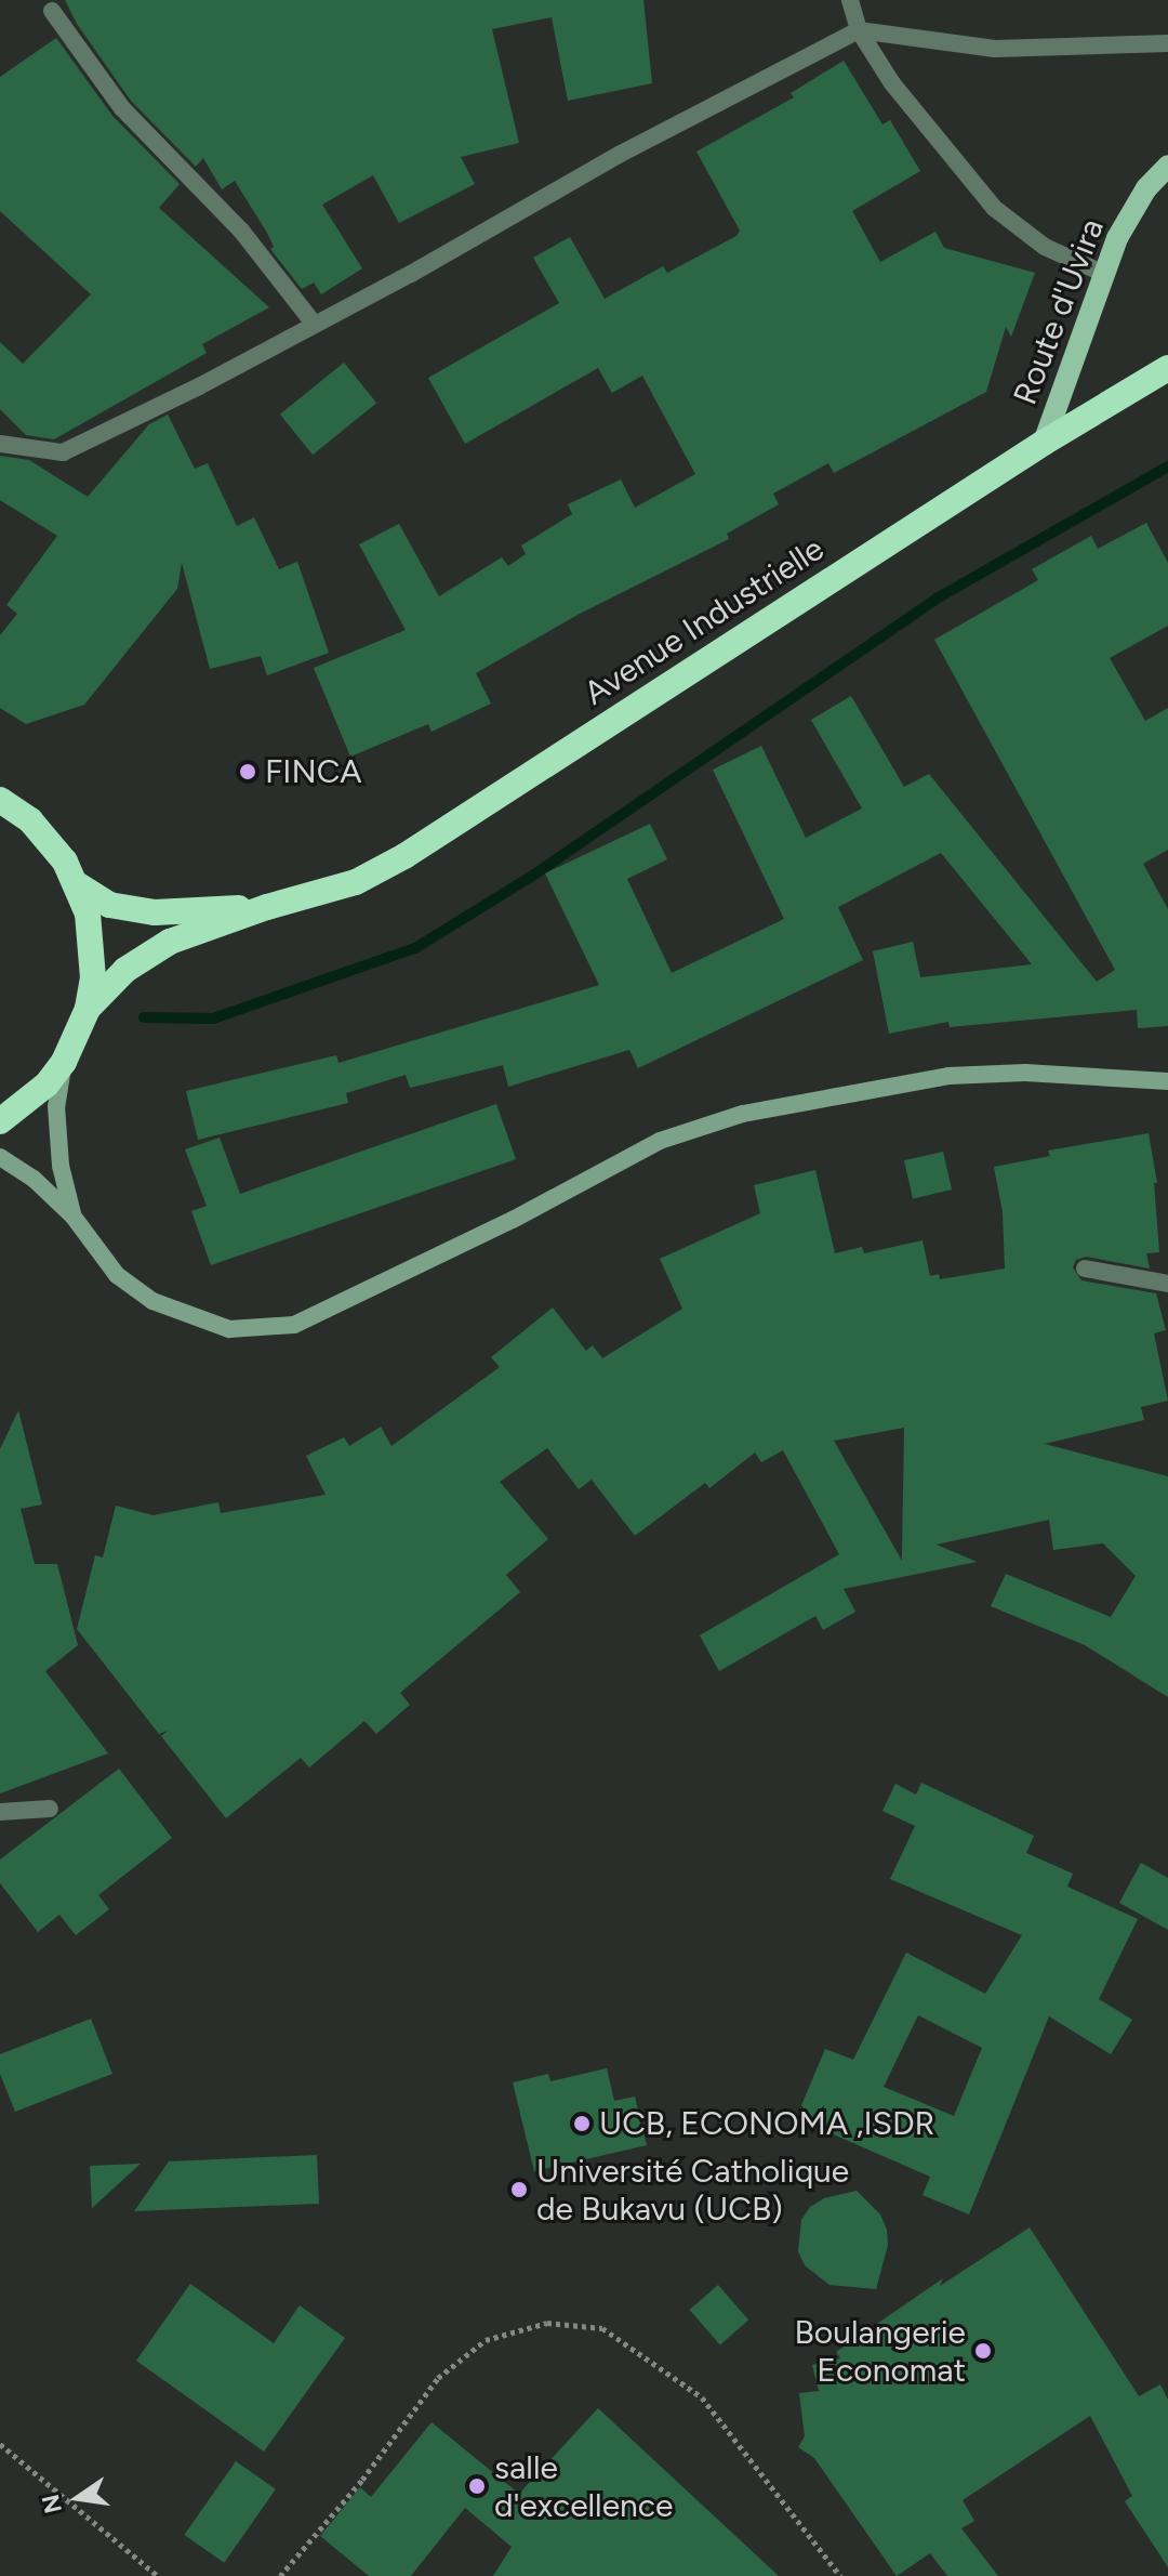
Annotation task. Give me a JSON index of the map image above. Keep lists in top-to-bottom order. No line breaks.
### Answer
{"streets":{"highway":["Avenue Industrielle"],"main road":["Route d'Uvira"]},"crossings":[["Route d'Uvira","Avenue Industrielle"]],"places":["FINCA","UCB, ECONOMA ,ISDR","Université Catholique de Bukavu (UCB)","Boulangerie Economat","salle d'excellence"],"north":"left"}
